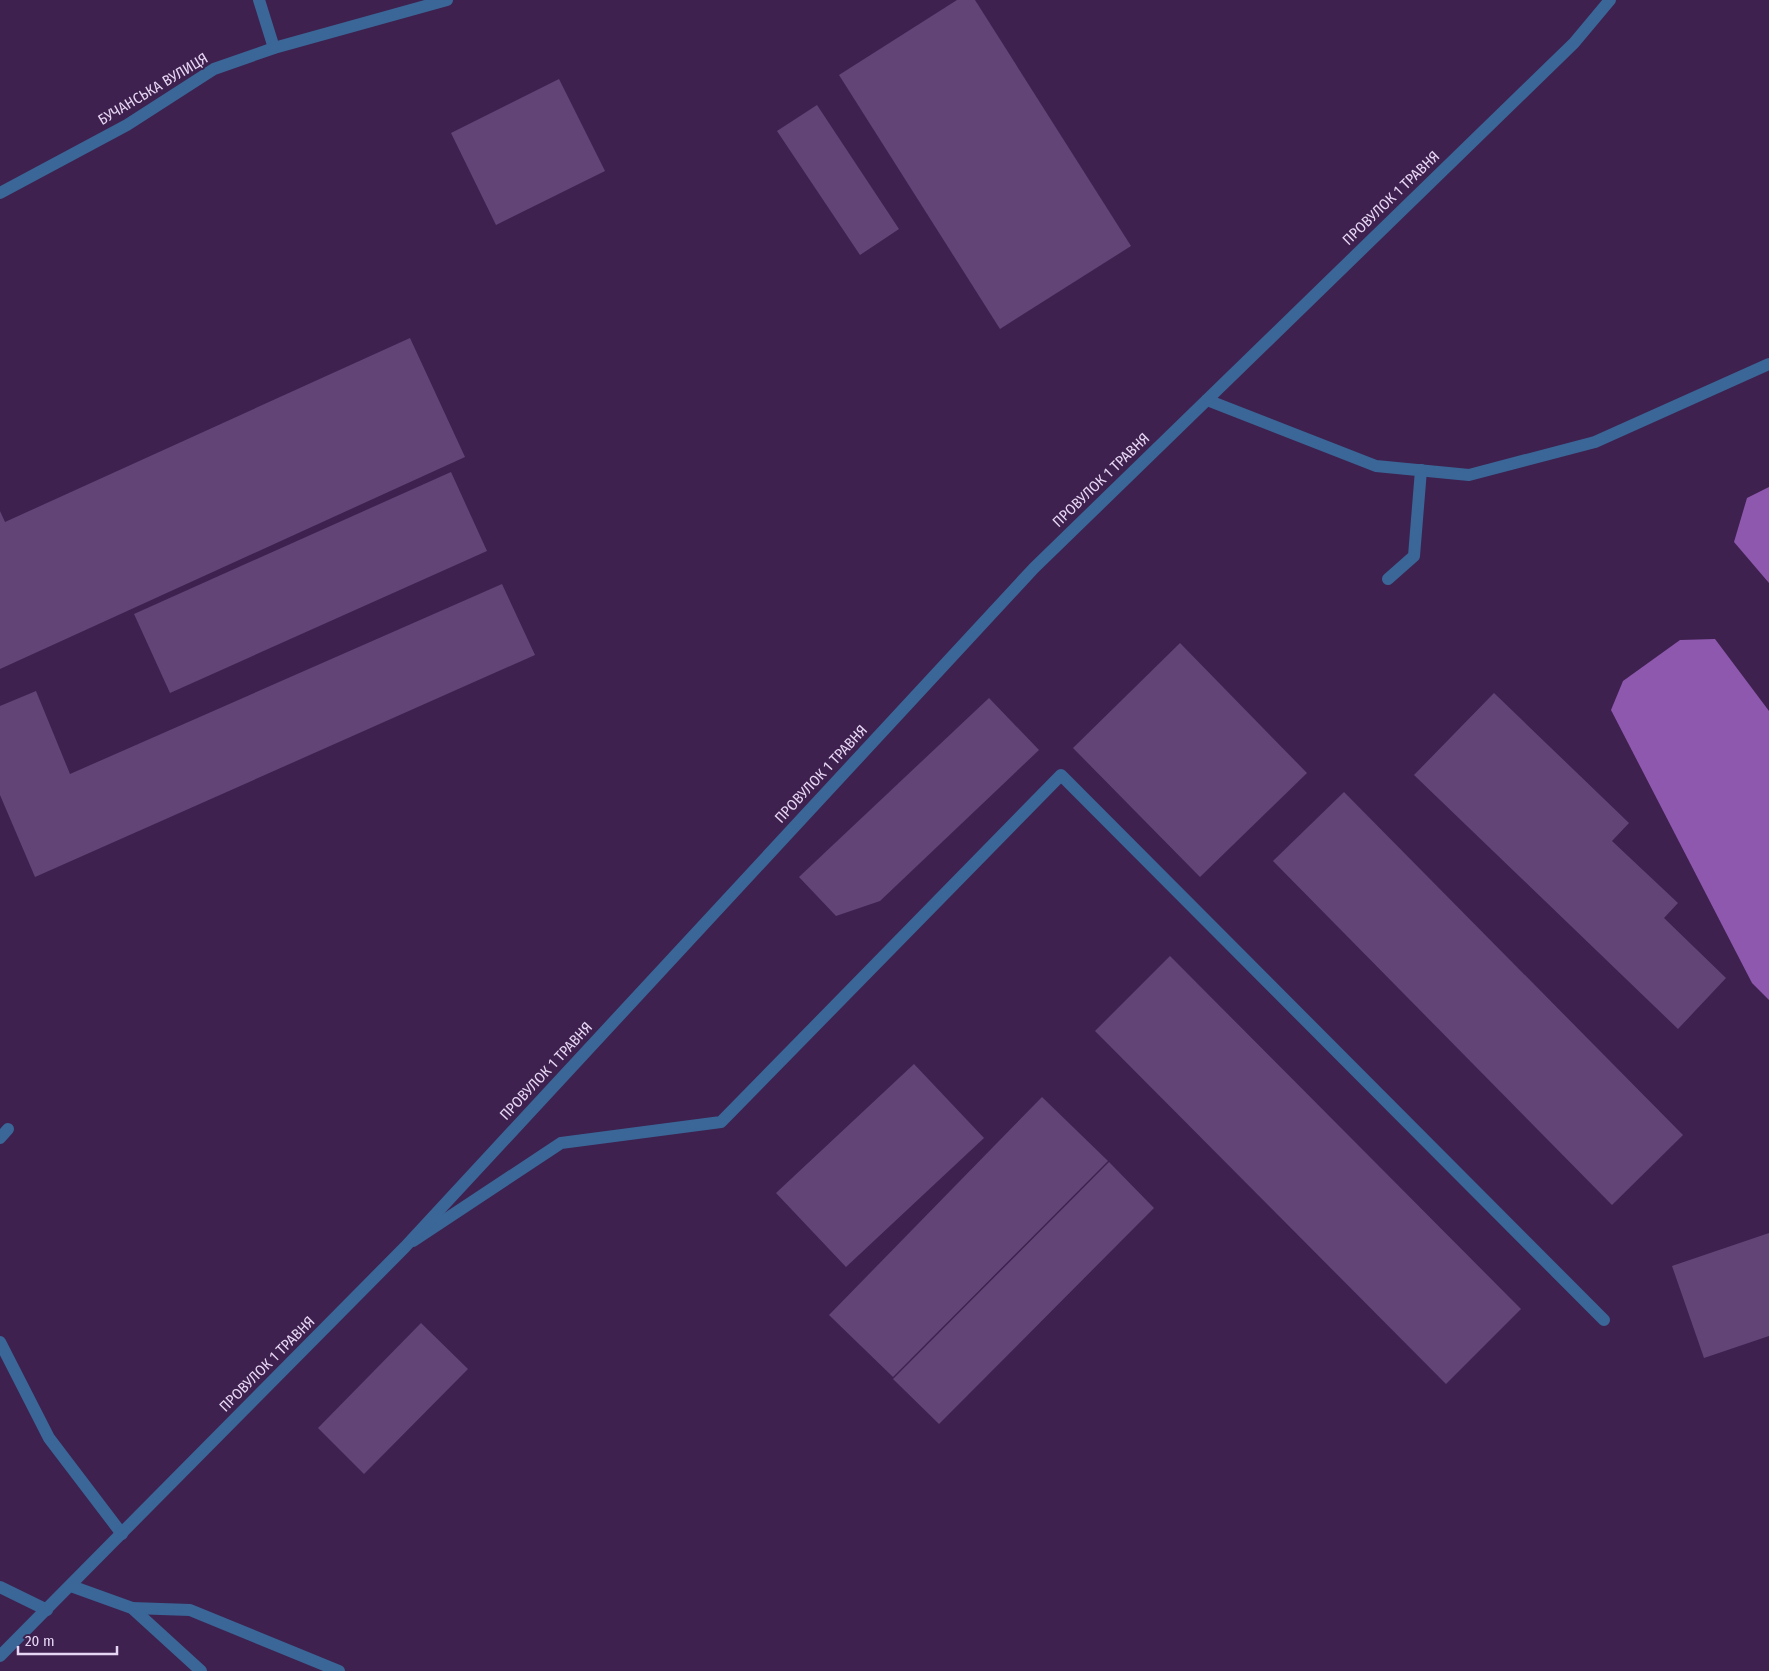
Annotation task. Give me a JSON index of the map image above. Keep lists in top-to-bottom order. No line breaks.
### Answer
{"streets":{"street":["БУЧАНСЬКА ВУЛИЦЯ","ПРОВУЛОК 1 ТРАВНЯ"]},"scale_bar":"20 m"}
